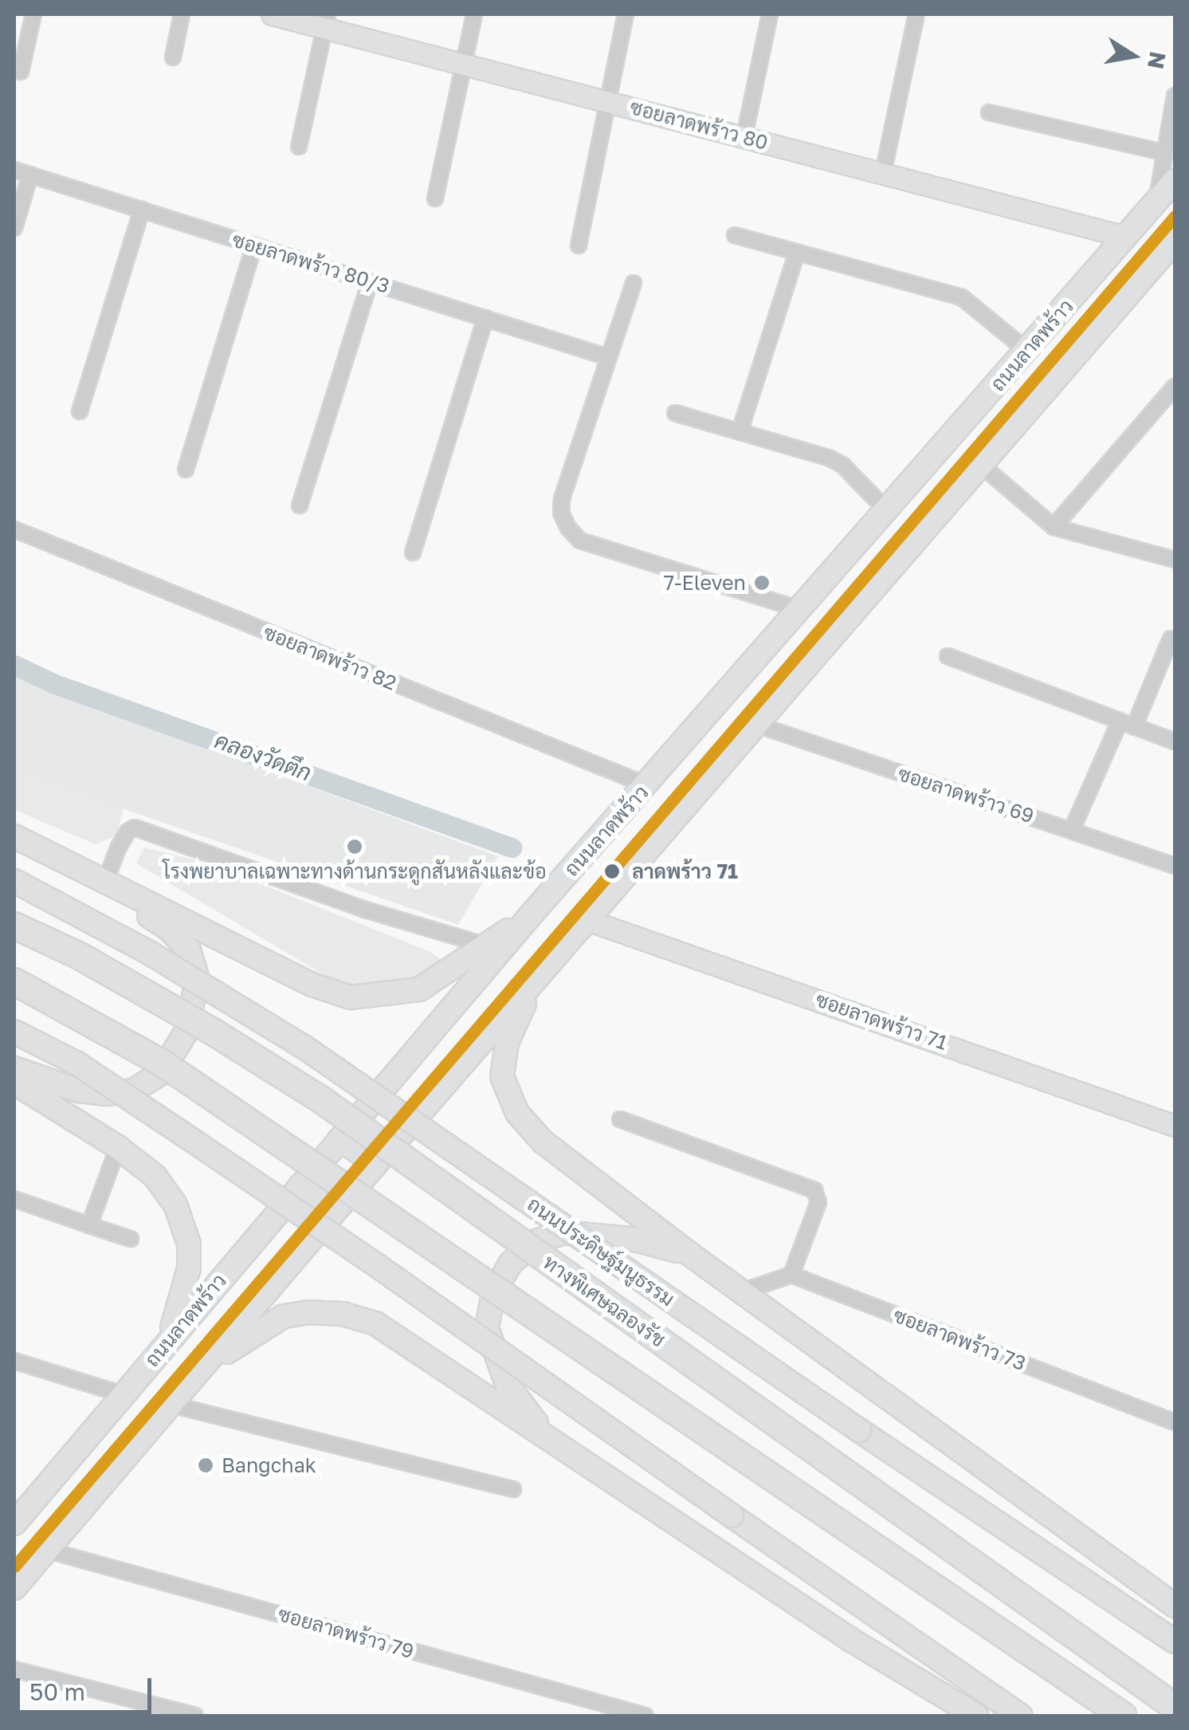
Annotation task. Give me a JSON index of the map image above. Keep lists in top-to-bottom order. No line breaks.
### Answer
{"streets":{"highway":["ทางพิเศษฉลองรัช"],"main road":["ถนนลาดพร้าว","ถนนประดิษฐ์มนูธรรม"],"street":["ซอยลาดพร้าว 80","ซอยลาดพร้าว 80/3","ซอยลาดพร้าว 82","ซอยลาดพร้าว 69","ซอยลาดพร้าว 71","ซอยลาดพร้าว 73","ซอยลาดพร้าว 79"]},"crossings":[["ซอยลาดพร้าว 80","ถนนลาดพร้าว"],["ถนนลาดพร้าว","ซอยลาดพร้าว 82"],["ถนนลาดพร้าว","ซอยลาดพร้าว 69"],["ถนนลาดพร้าว","ซอยลาดพร้าว 71"],["ถนนลาดพร้าว","ซอยลาดพร้าว 79"]],"water":["คลองวัดตึก"],"places":["7-Eleven","โรงพยาบาลเฉพาะทางด้านกระดูกสันหลังและข้อ","ลาดพร้าว 71","Bangchak"],"scale_bar":"50 m","north":"right"}
